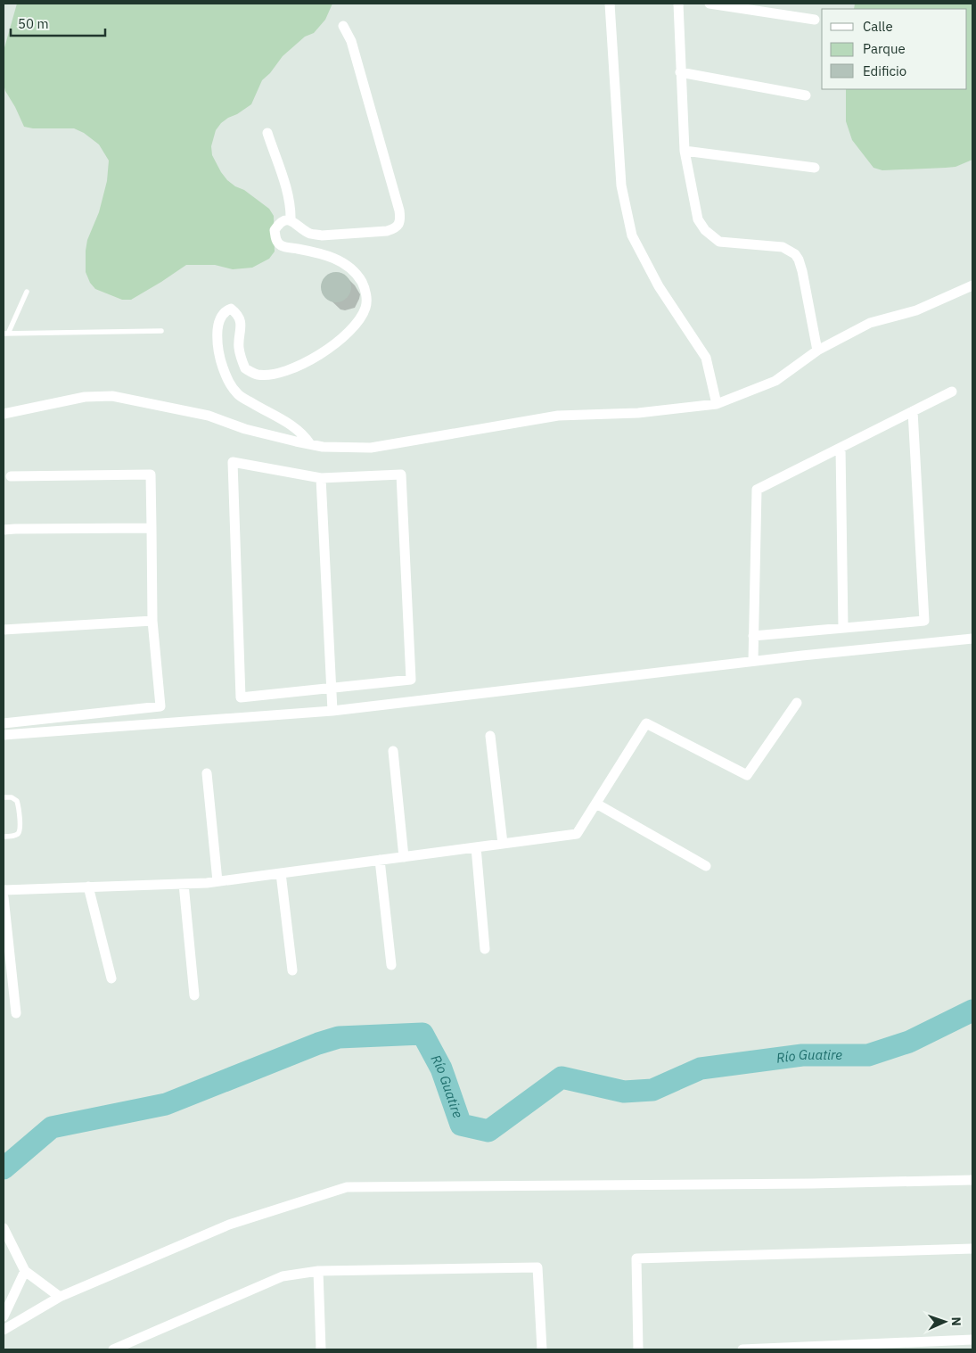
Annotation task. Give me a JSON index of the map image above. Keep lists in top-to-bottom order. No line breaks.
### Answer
{"water":["Río Guatire"],"legend":["Calle","Parque","Edificio"],"scale_bar":"50 m","north":"right"}
